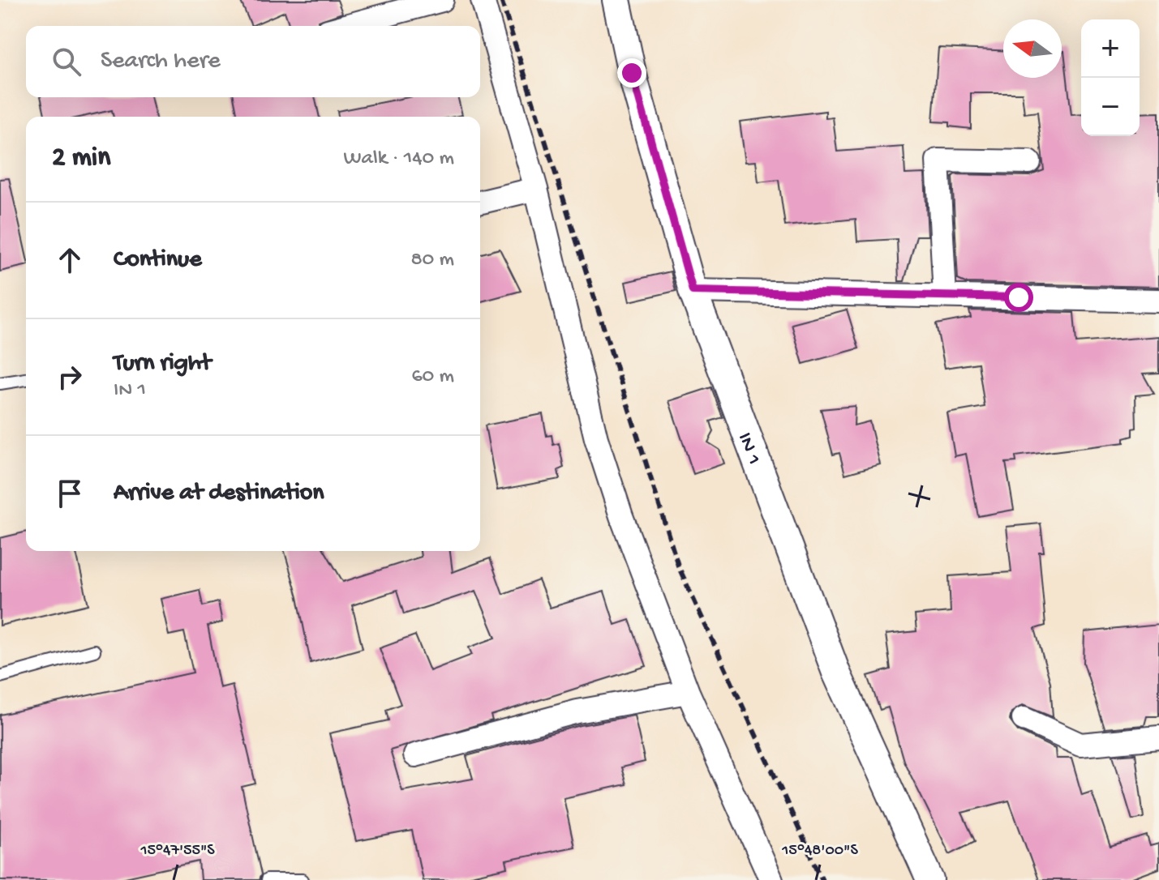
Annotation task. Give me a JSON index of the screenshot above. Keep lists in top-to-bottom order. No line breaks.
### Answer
{"streets":{"street":["IN 1"]},"north":"left","page":{"map_buttons":["+","−"],"search":"Search here","heading":["2 min","Walk · 140 m"],"list":[["Continue","80 m"],["Turn right","IN 1","60 m"],"Arrive at destination"]},"coordinates":["15°47'55\"S","15°48'00\"S"]}
